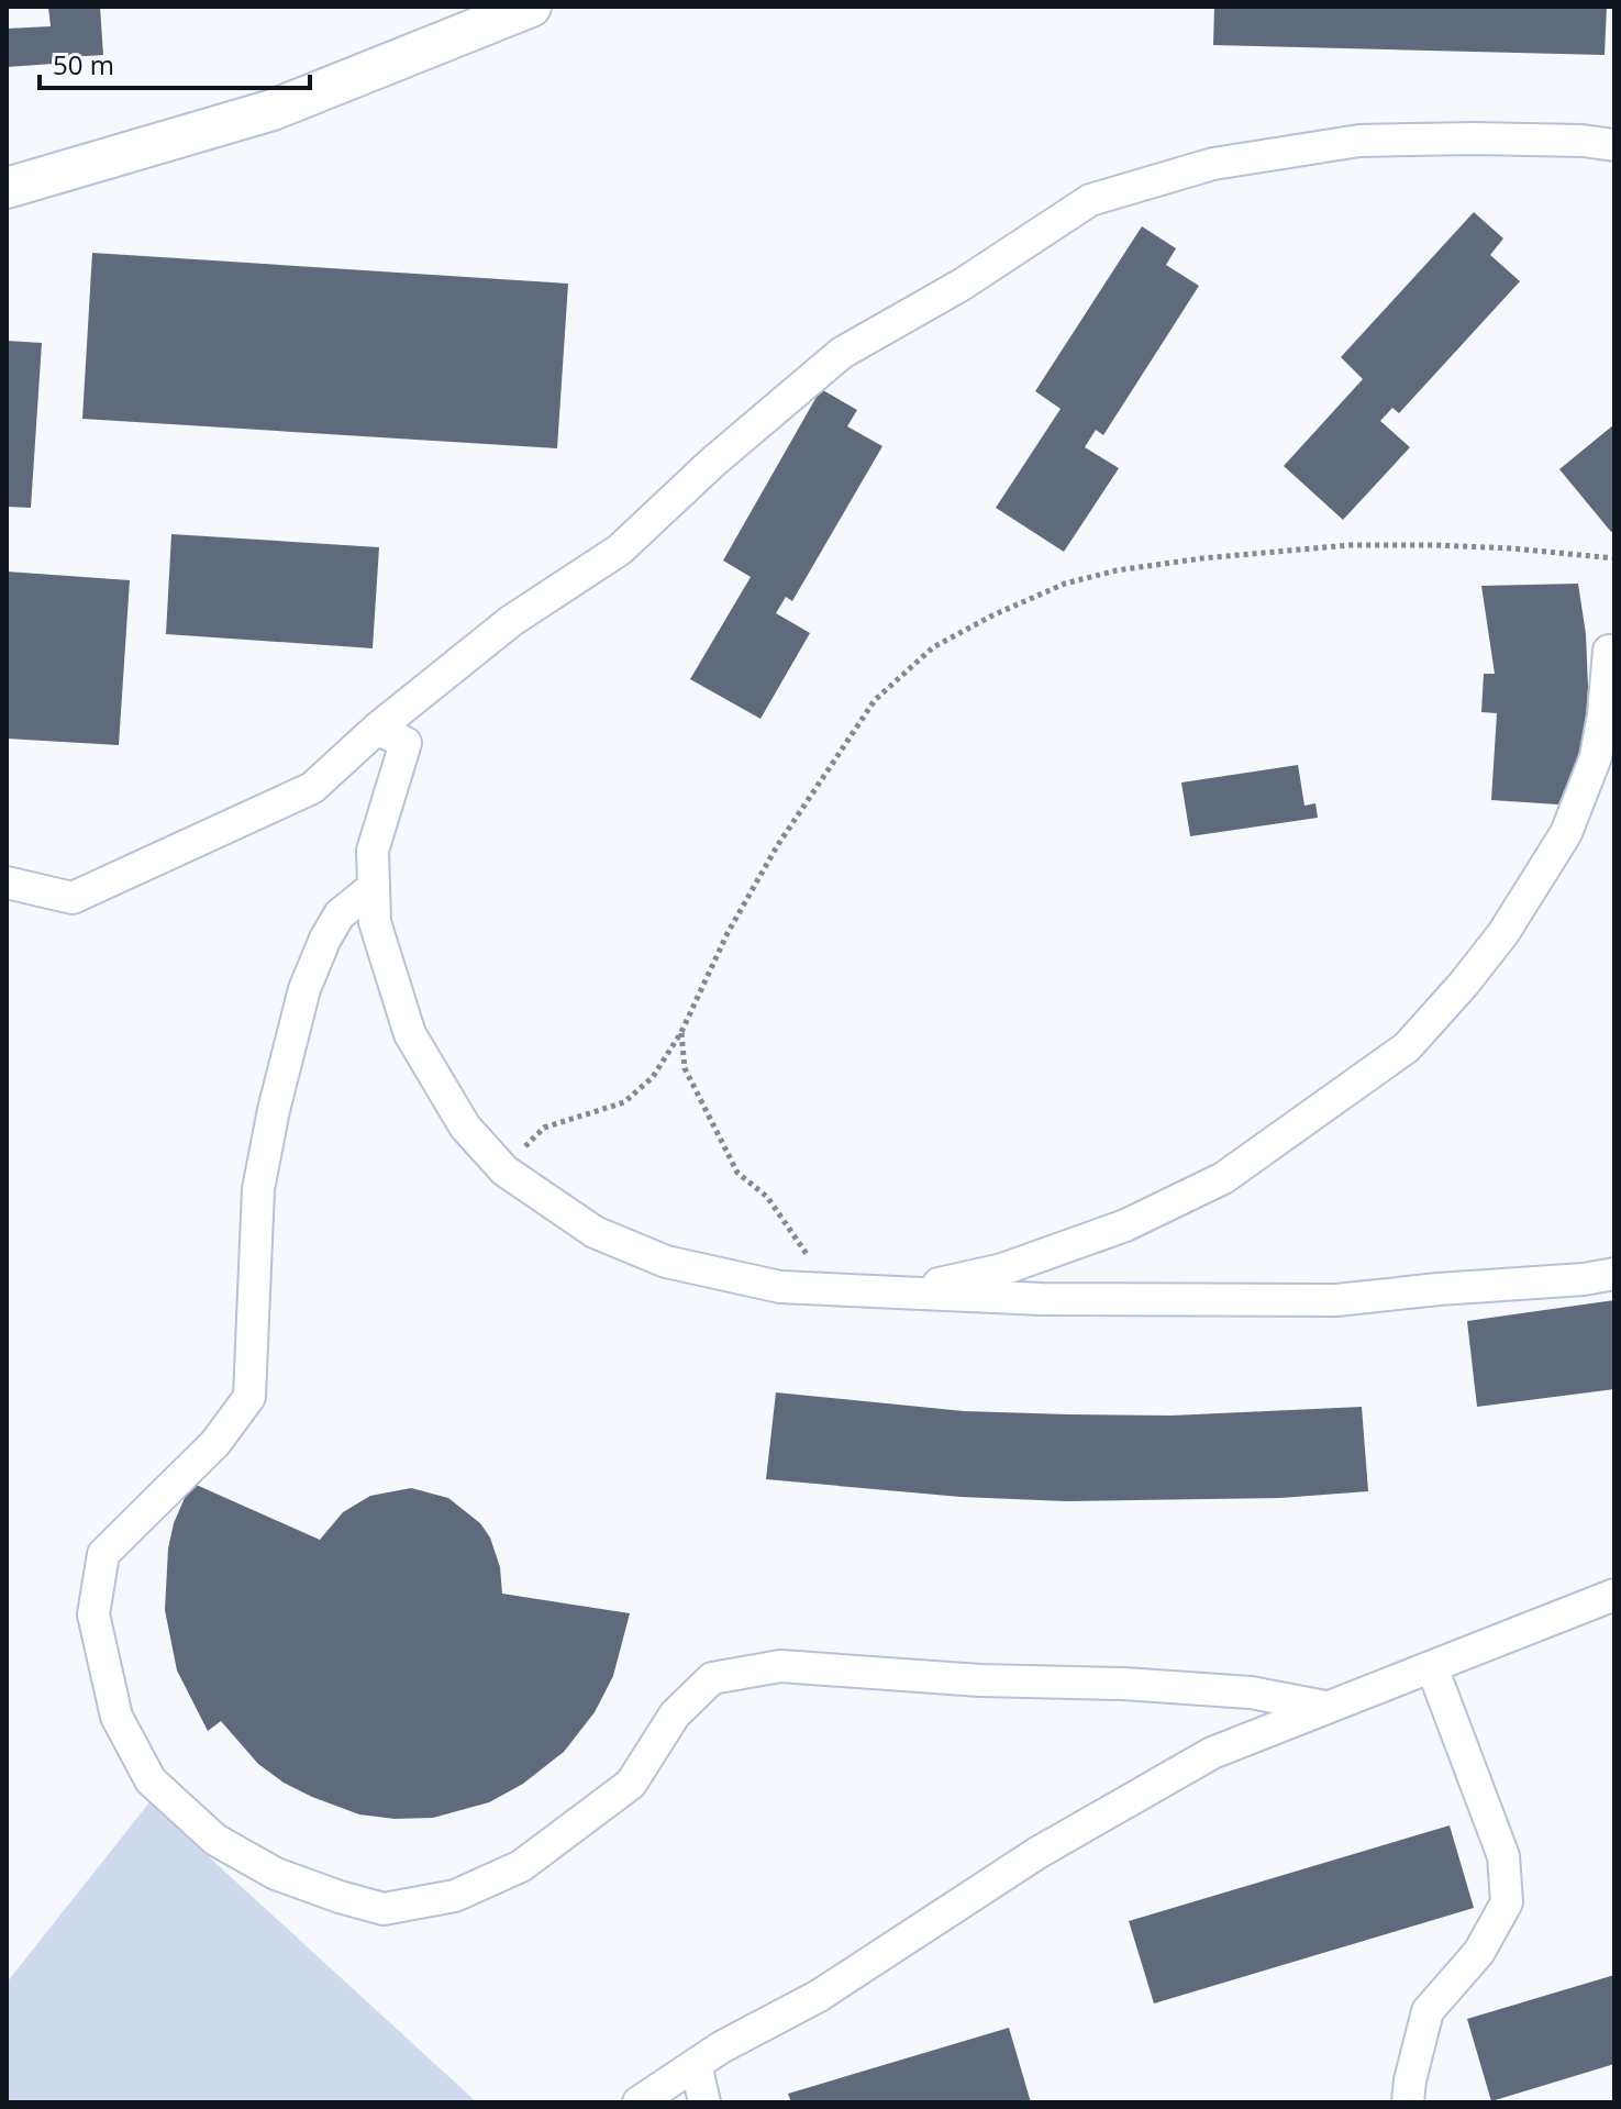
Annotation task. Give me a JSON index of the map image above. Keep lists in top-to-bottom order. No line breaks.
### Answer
{"scale_bar":"50 m"}
